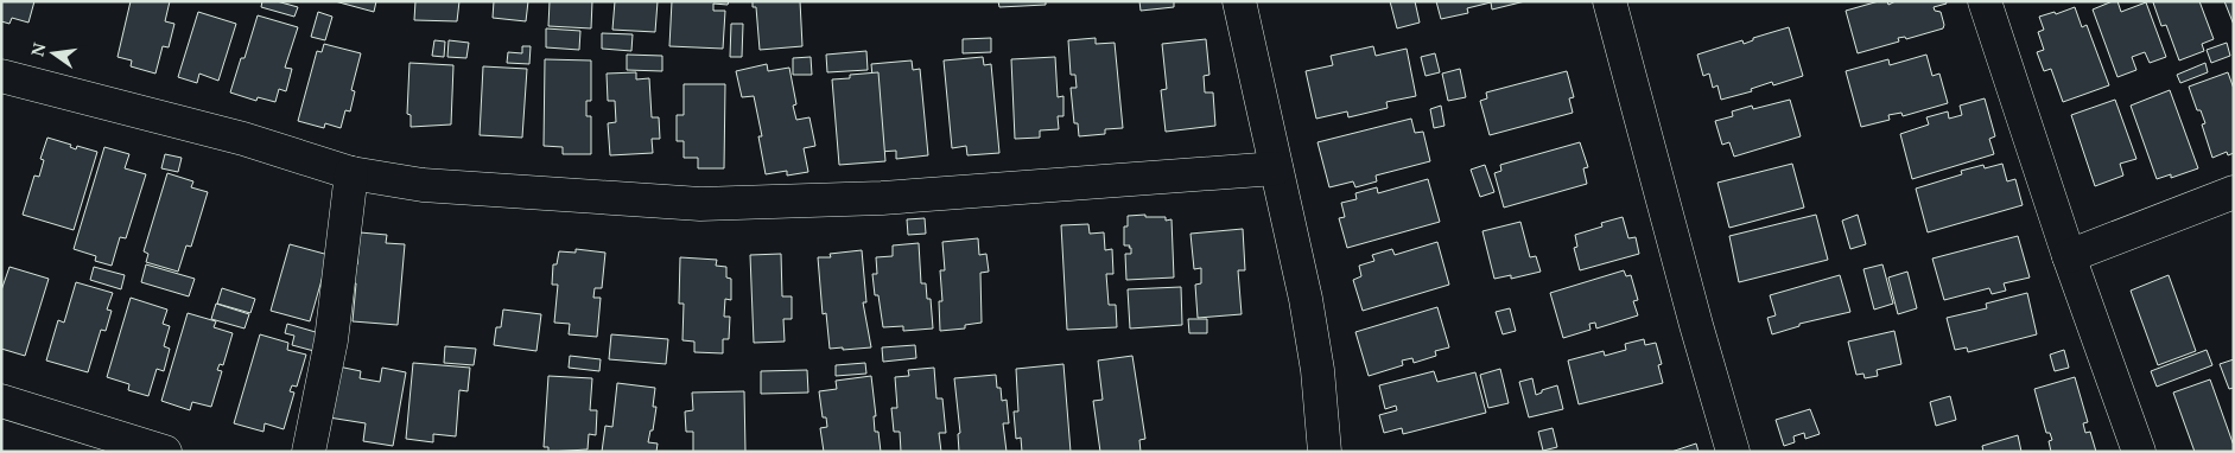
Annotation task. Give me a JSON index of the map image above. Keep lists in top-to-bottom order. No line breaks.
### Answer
{"north":"left"}
